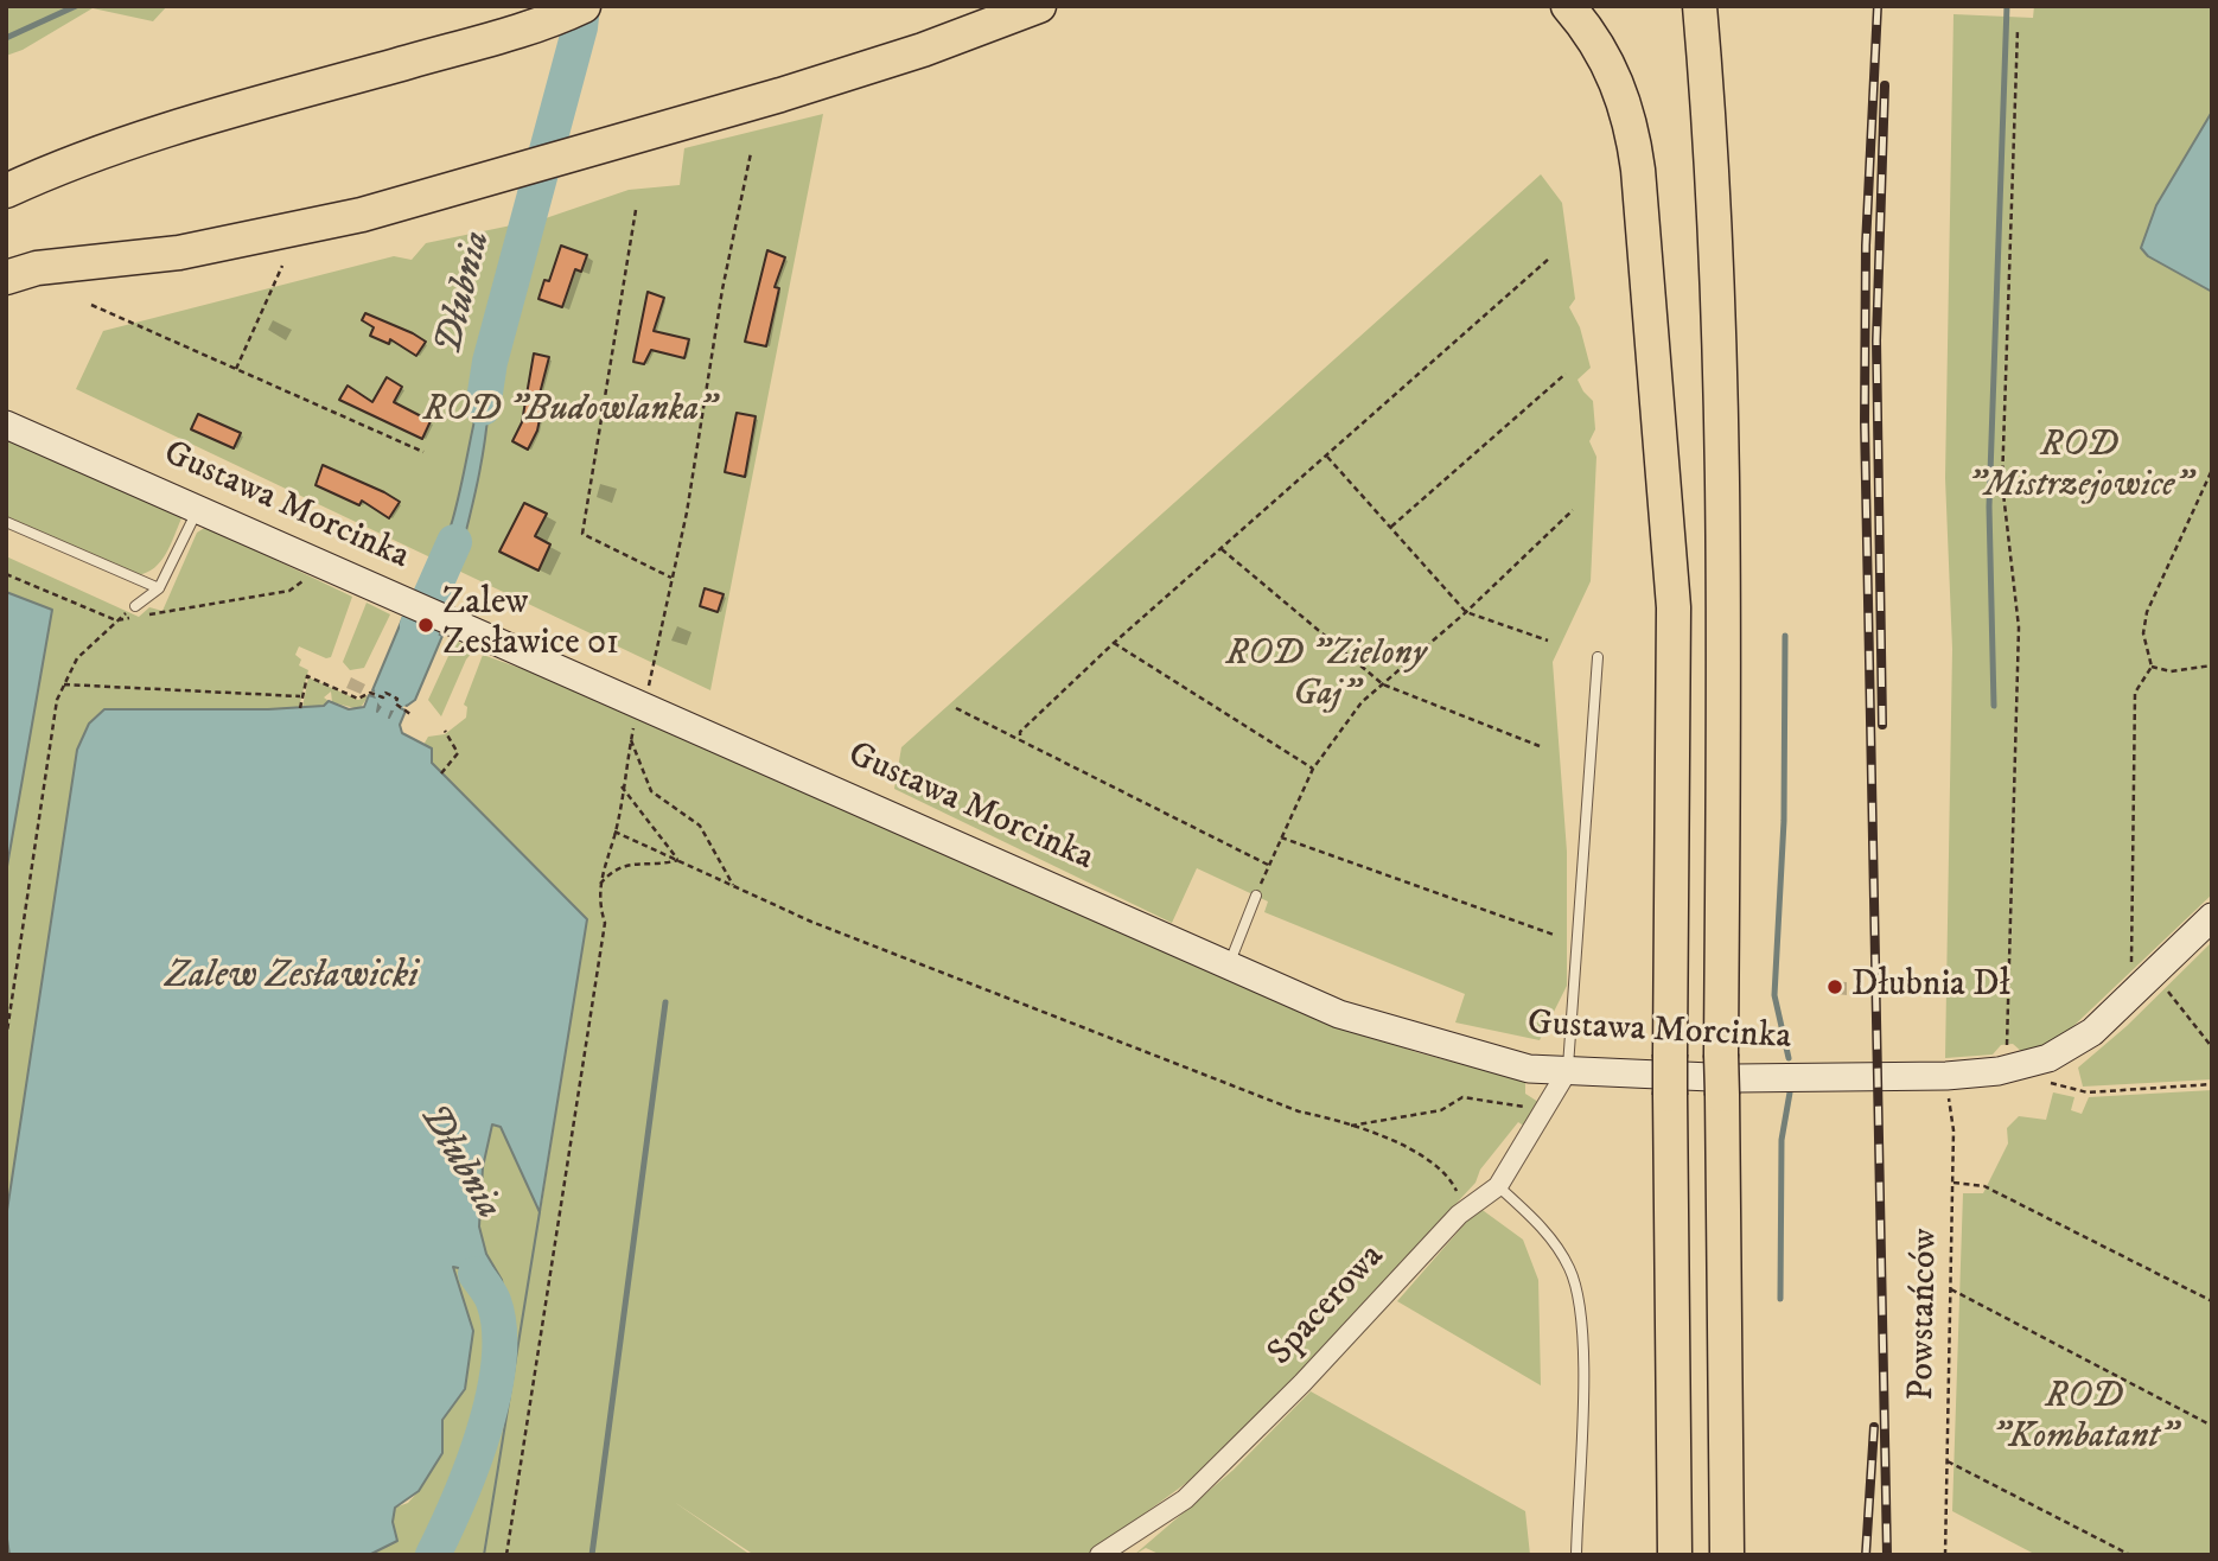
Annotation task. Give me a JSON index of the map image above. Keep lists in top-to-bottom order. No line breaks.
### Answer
{"streets":{"street":["Gustawa Morcinka","Spacerowa"],"path":["Powstańców"]},"crossings":[["Gustawa Morcinka","Spacerowa"],["Gustawa Morcinka","Powstańców"]],"water":["Dłubnia","Zalew Zesławicki"],"parks":["ROD \"Budowlanka\"","ROD \"Mistrzejowice\"","ROD \"Zielony Gaj\"","ROD \"Kombatant\""],"places":["Zalew Zesławice 01","Dłubnia Dł"]}
